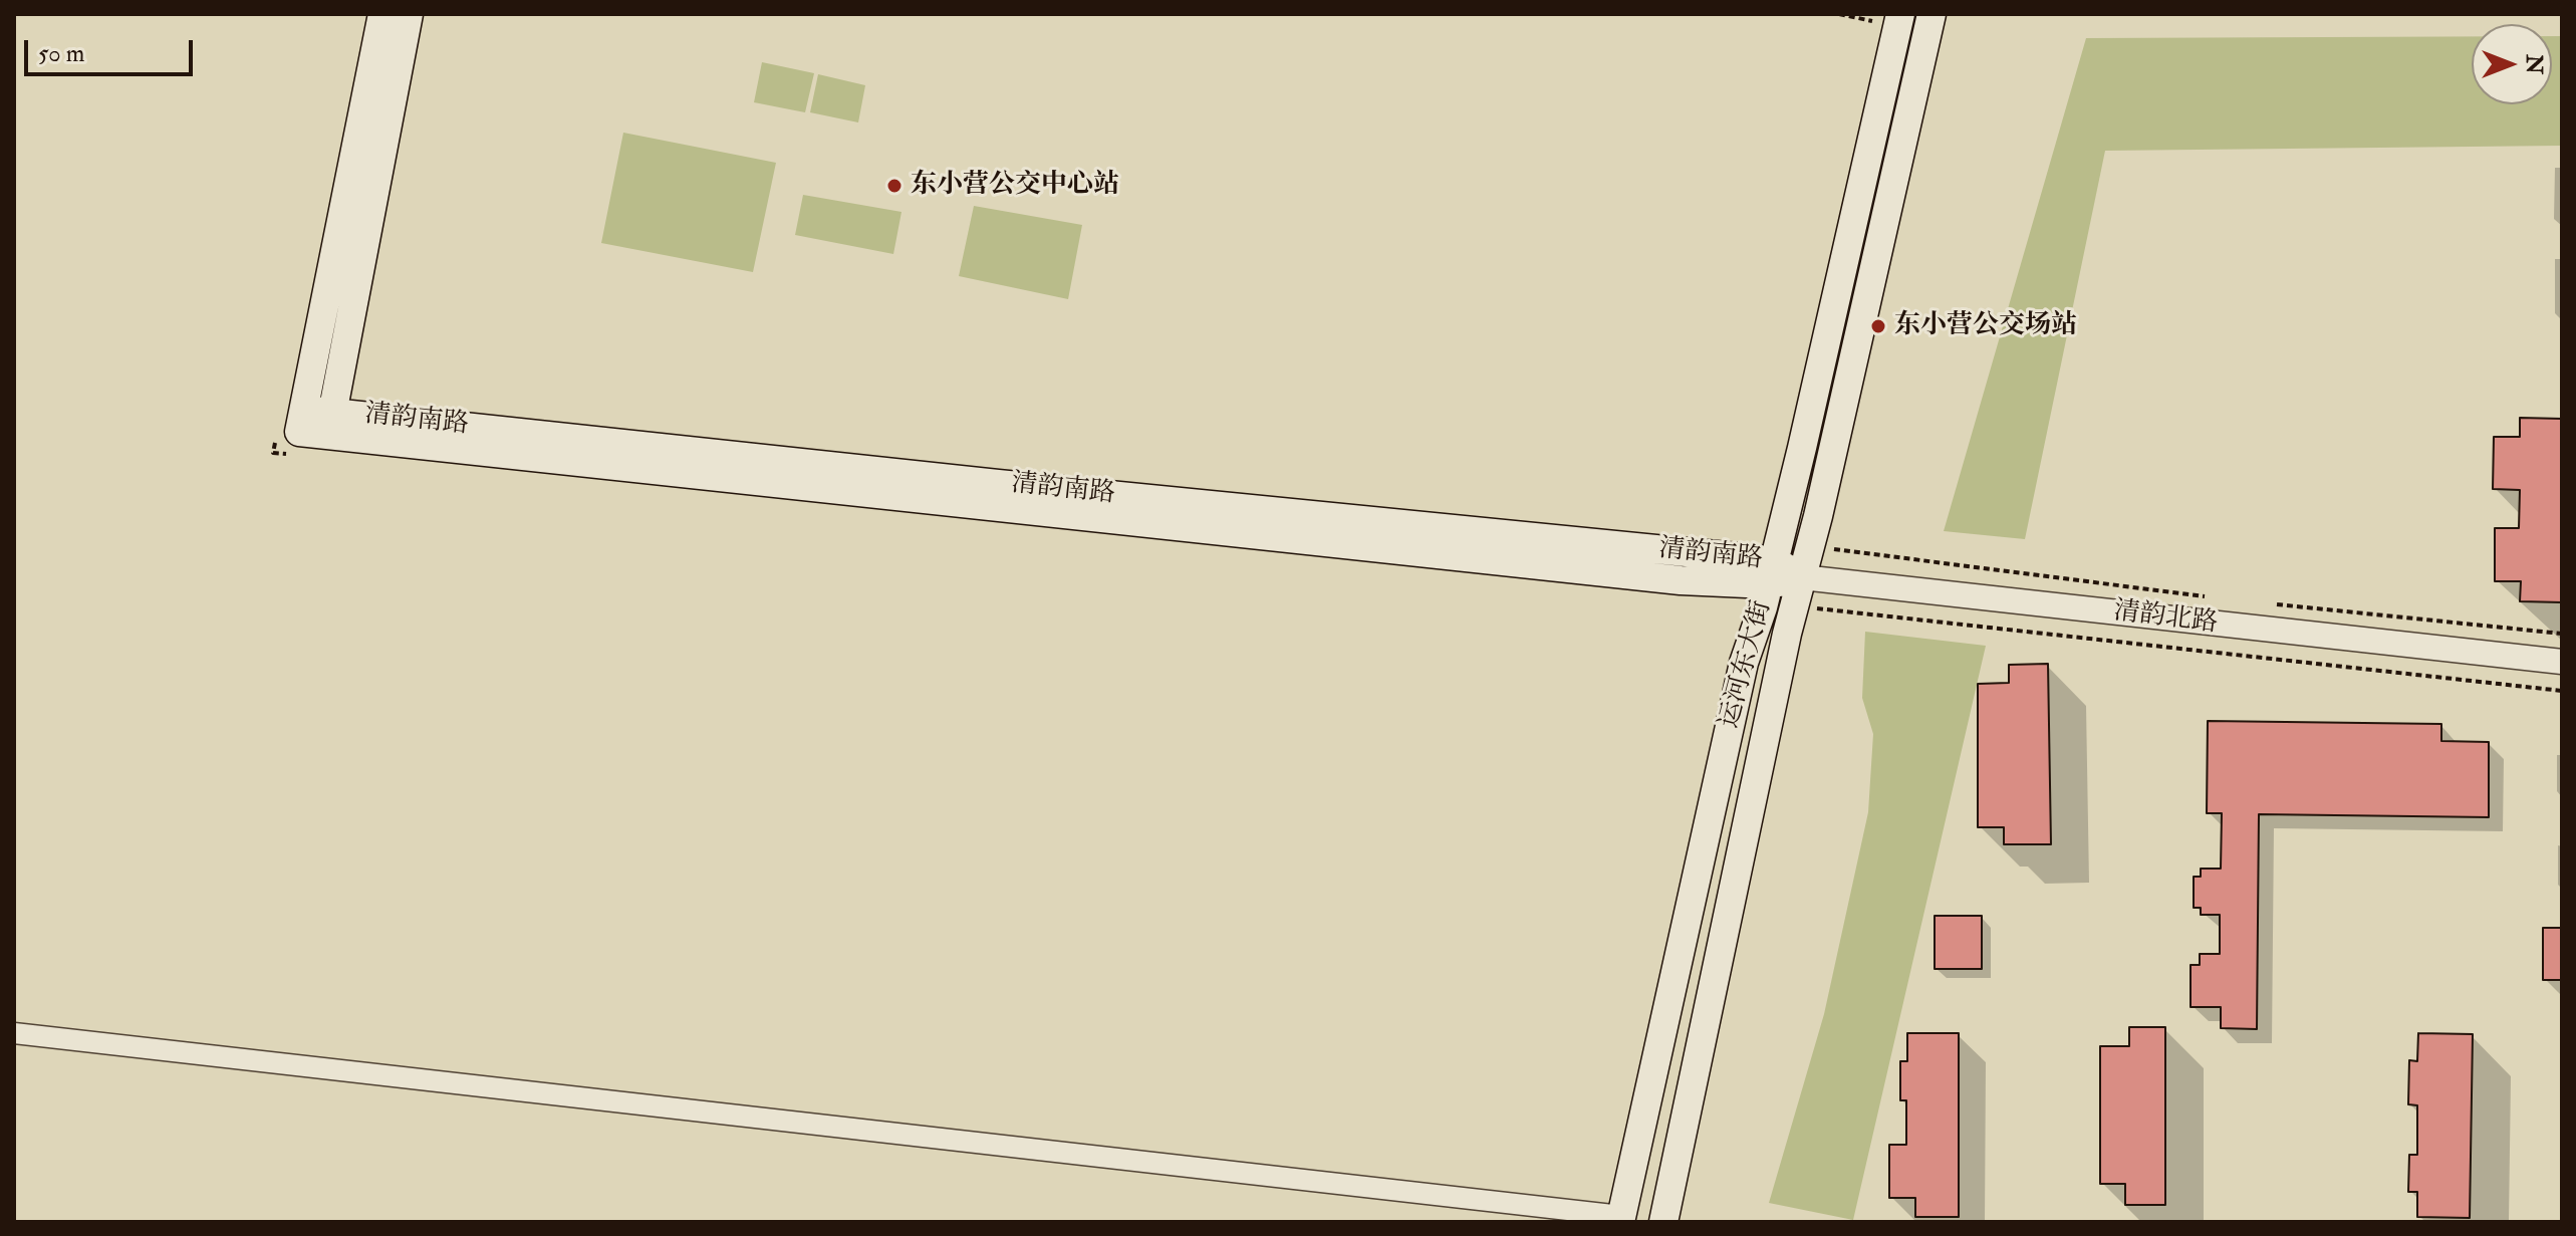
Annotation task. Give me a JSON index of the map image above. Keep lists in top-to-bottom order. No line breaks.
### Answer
{"streets":{"main road":["清韵南路","运河东大街"],"street":["清韵北路"]},"crossings":[["清韵南路","清韵北路"],["清韵南路","运河东大街"],["清韵北路","运河东大街"]],"places":["东小营公交中心站","东小营公交场站"],"scale_bar":"50 m","north":"right"}
